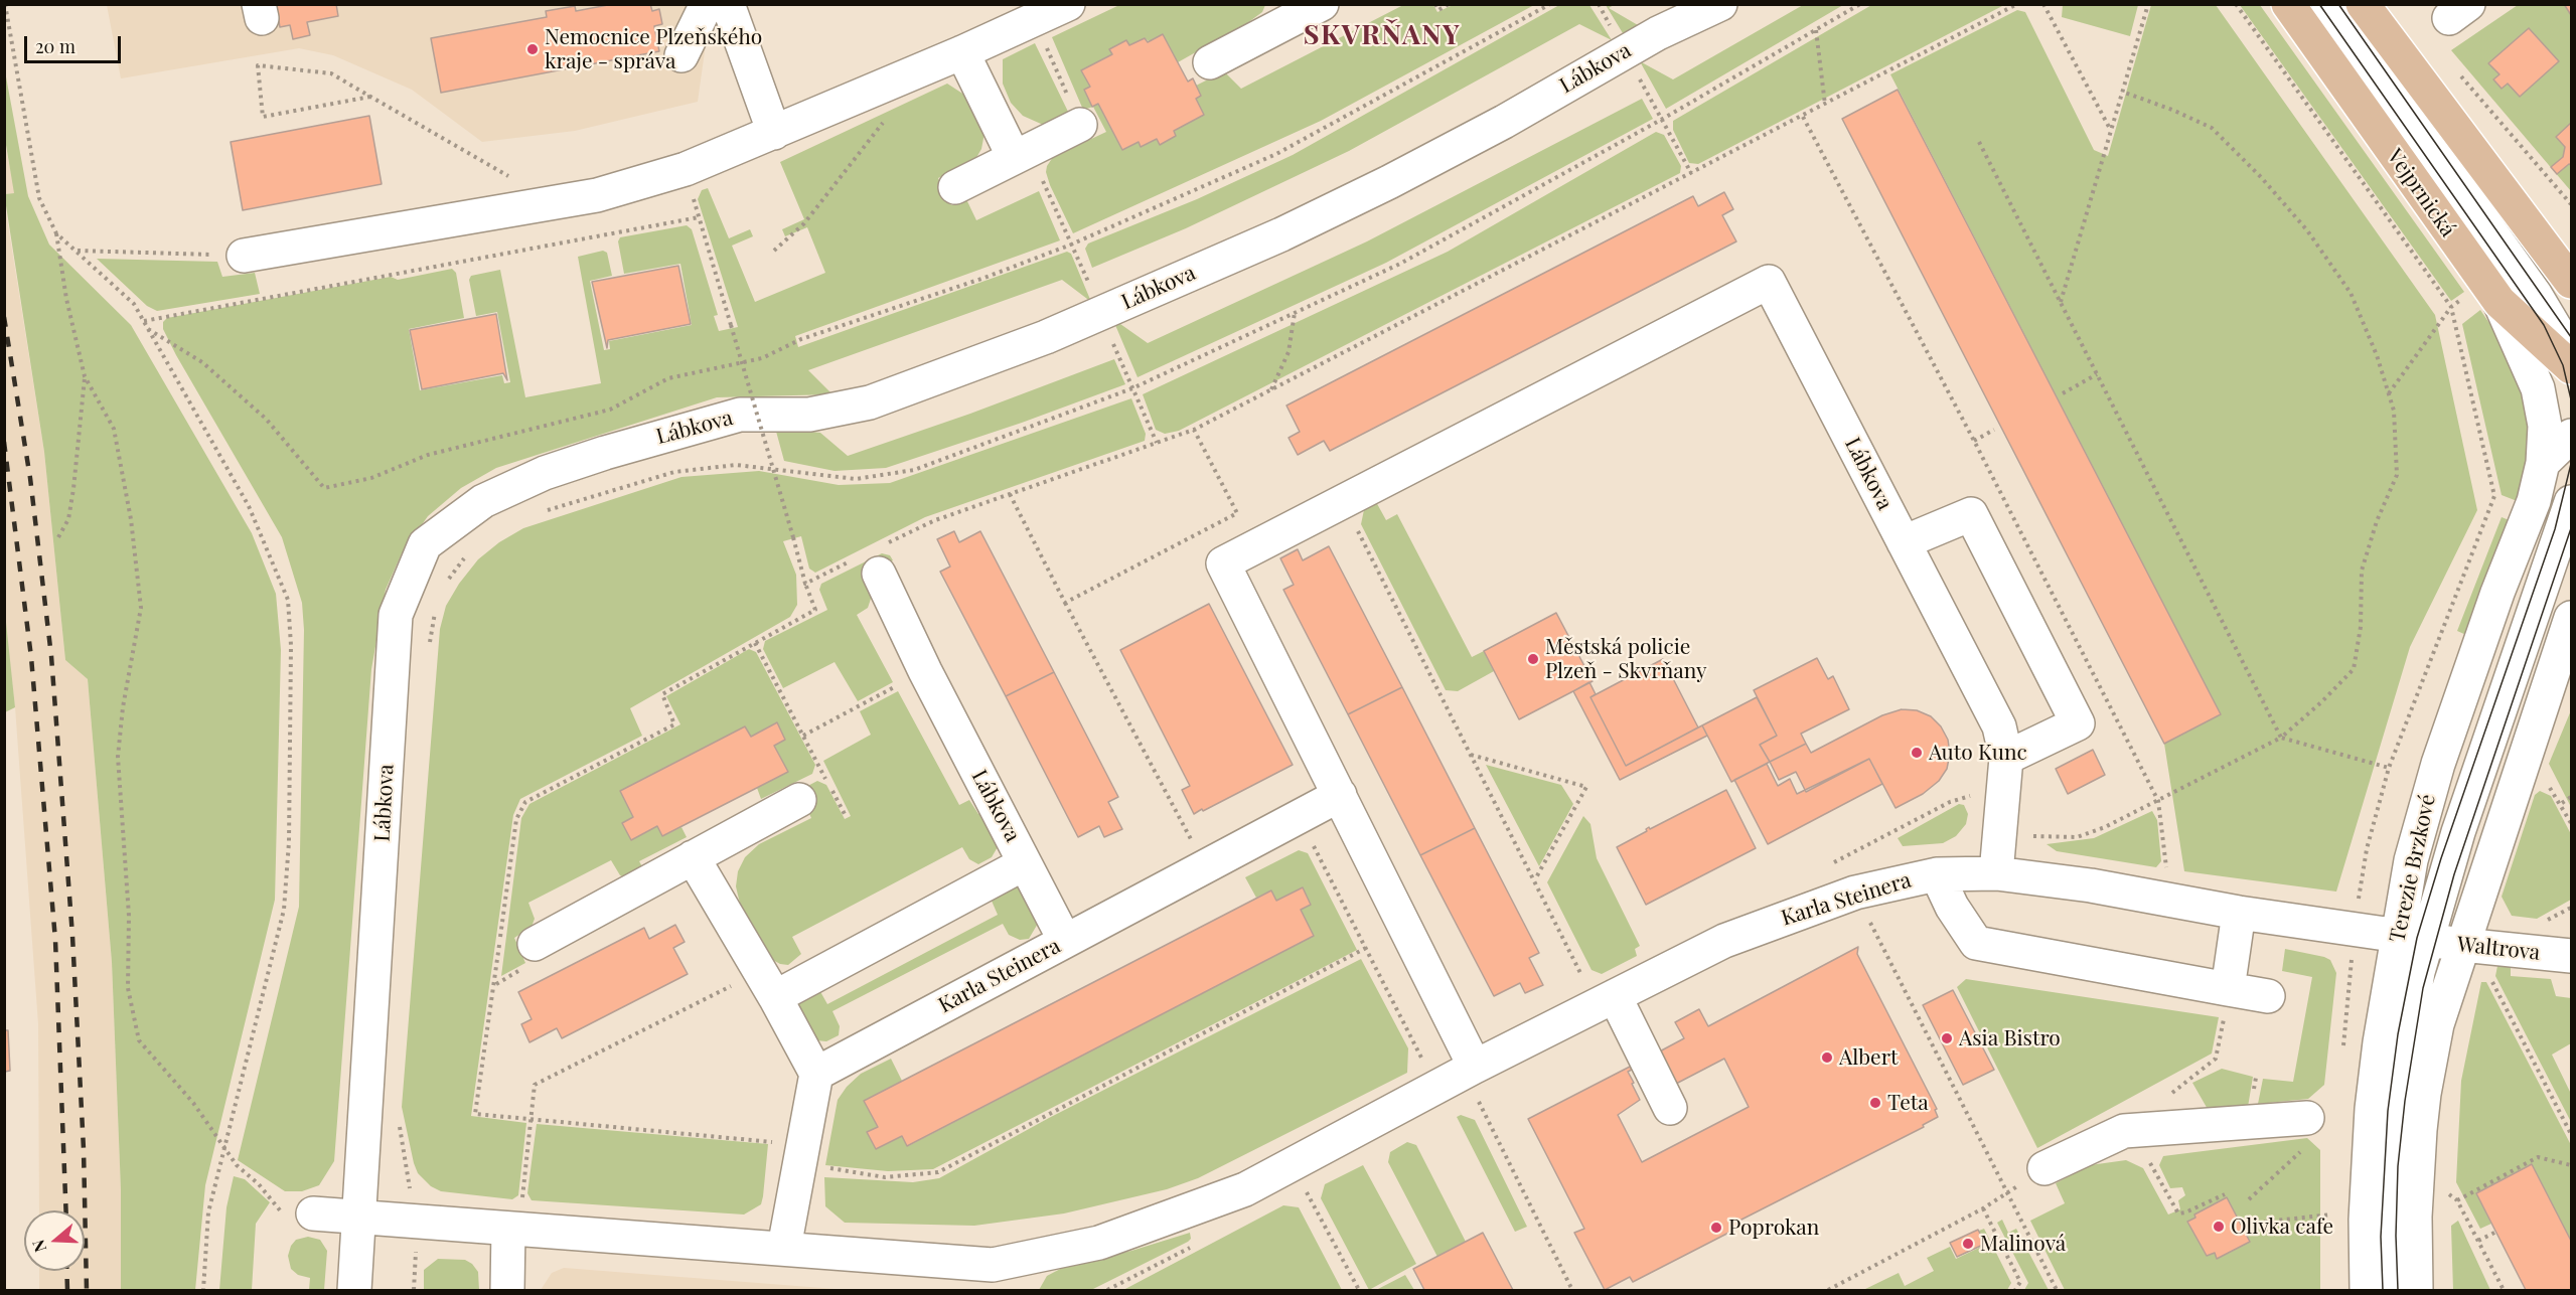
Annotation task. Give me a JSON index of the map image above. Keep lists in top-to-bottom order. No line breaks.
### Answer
{"streets":{"main road":["Vejprnická"],"street":["Lábkova","Terezie Brzkové","Karla Steinera","Waltrova"]},"crossings":[["Lábkova","Karla Steinera"],["Vejprnická","Terezie Brzkové"],["Terezie Brzkové","Karla Steinera"],["Terezie Brzkové","Waltrova"],["Karla Steinera","Waltrova"]],"districts":["SKVRŇANY"],"places":["Nemocnice Plzeňského kraje - správa","Městská policie Plzeň - Skvrňany","Auto Kunc","Asia Bistro","Albert","Teta","Olivka cafe","Poprokan","Malinová"],"scale_bar":"20 m","north":"left"}
